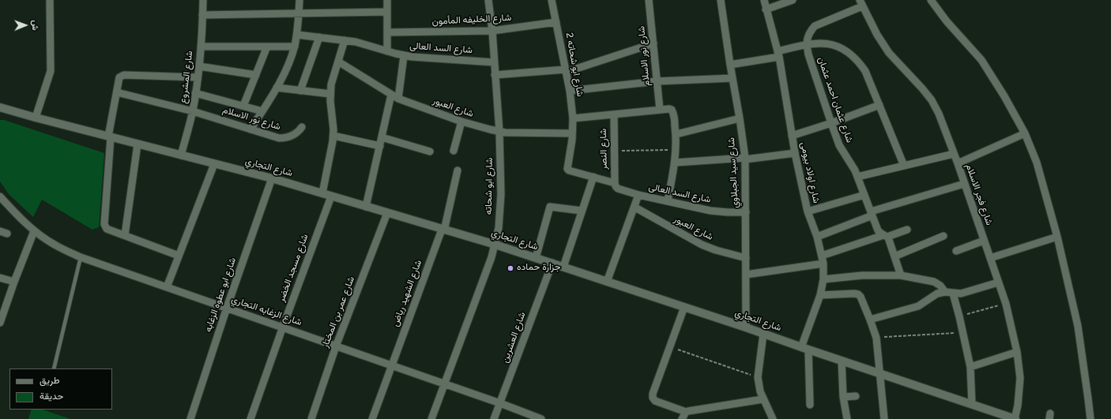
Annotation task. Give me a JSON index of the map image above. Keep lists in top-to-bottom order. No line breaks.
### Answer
{"streets":{"street":["شارع الخليفه المأمون","شارع السد العالى","شارع نور الاسلام","شارع ابو شحاته 2","شارع المشروع","شارع عثمان احمد عثمان","شارع العبور","شارع النصر","شارع التجاري","شارع سيد الجبلاوي","شارع اولاد بيومى","شارع ابو شحاته","شارع فجر الاسلام","شارع مسجد الخضر","شارع الشهيد رياض","شارع ابو عطوه الزغابه","شارع الزغابه التجاري","شارع عمر بن المختار","شارع العشرين"]},"crossings":[["شارع الخليفه المأمون","شارع ابو شحاته 2"],["شارع الخليفه المأمون","شارع ابو شحاته"],["شارع السد العالى","شارع ابو شحاته 2"],["شارع السد العالى","شارع النصر"],["شارع السد العالى","شارع سيد الجبلاوي"],["شارع السد العالى","شارع ابو شحاته"],["شارع نور الاسلام","شارع المشروع"],["شارع ابو شحاته 2","شارع العبور"],["شارع المشروع","شارع التجاري"],["شارع العبور","شارع سيد الجبلاوي"],["شارع العبور","شارع ابو شحاته"],["شارع التجاري","شارع سيد الجبلاوي"],["شارع التجاري","شارع اولاد بيومى"],["شارع التجاري","شارع ابو شحاته"],["شارع التجاري","شارع فجر الاسلام"],["شارع التجاري","شارع مسجد الخضر"],["شارع التجاري","شارع الشهيد رياض"],["شارع التجاري","شارع ابو عطوه الزغابه"],["شارع التجاري","شارع عمر بن المختار"],["شارع التجاري","شارع العشرين"],["شارع ابو شحاته","شارع الزغابه التجاري"],["شارع مسجد الخضر","شارع الزغابه التجاري"],["شارع الشهيد رياض","شارع الزغابه التجاري"],["شارع ابو عطوه الزغابه","شارع الزغابه التجاري"],["شارع الزغابه التجاري","شارع عمر بن المختار"],["شارع الزغابه التجاري","شارع العشرين"]],"places":["جزارة حماده"],"legend":["طريق","حديقة"],"north":"right"}
